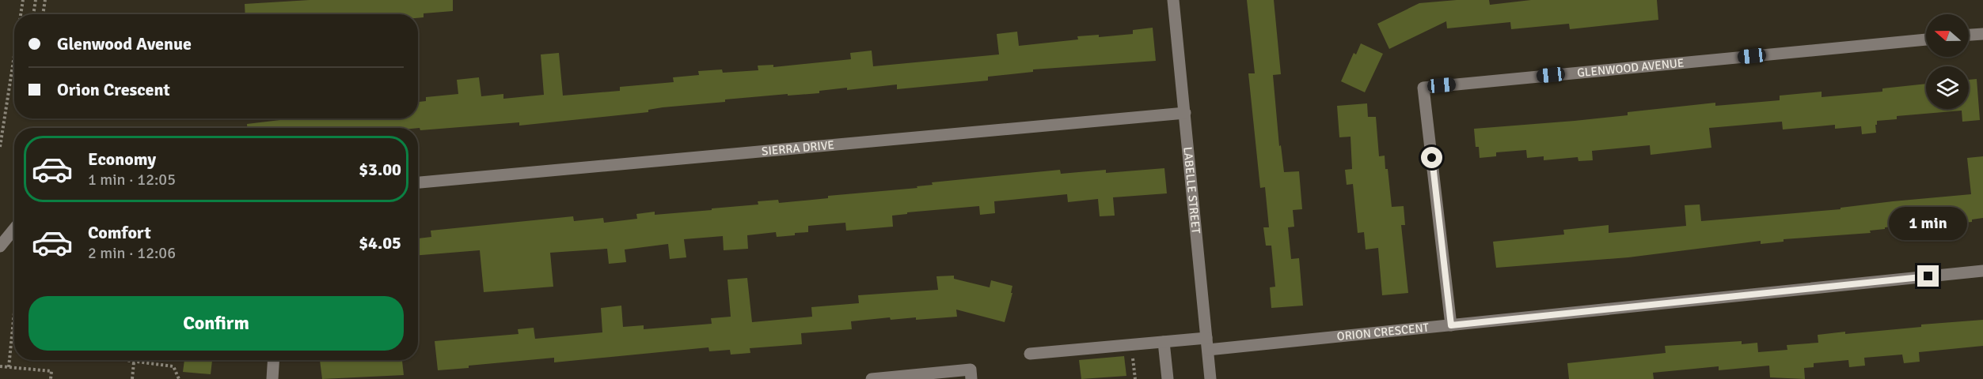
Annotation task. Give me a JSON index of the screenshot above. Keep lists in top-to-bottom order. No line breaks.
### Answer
{"streets":{"street":["GLENWOOD AVENUE","SIERRA DRIVE","LABELLE STREET","ORION CRESCENT"]},"crossings":[["GLENWOOD AVENUE","ORION CRESCENT"],["SIERRA DRIVE","LABELLE STREET"],["LABELLE STREET","ORION CRESCENT"]],"north":"left","page":{"banner":["Glenwood Avenue","Orion Crescent"],"list":[{"name":"Economy","note":"1 min · 12:05","value":"$3.00"},{"name":"Comfort","note":"2 min · 12:06","value":"$4.05"}],"bubble":"1 min","buttons":"Confirm"}}
